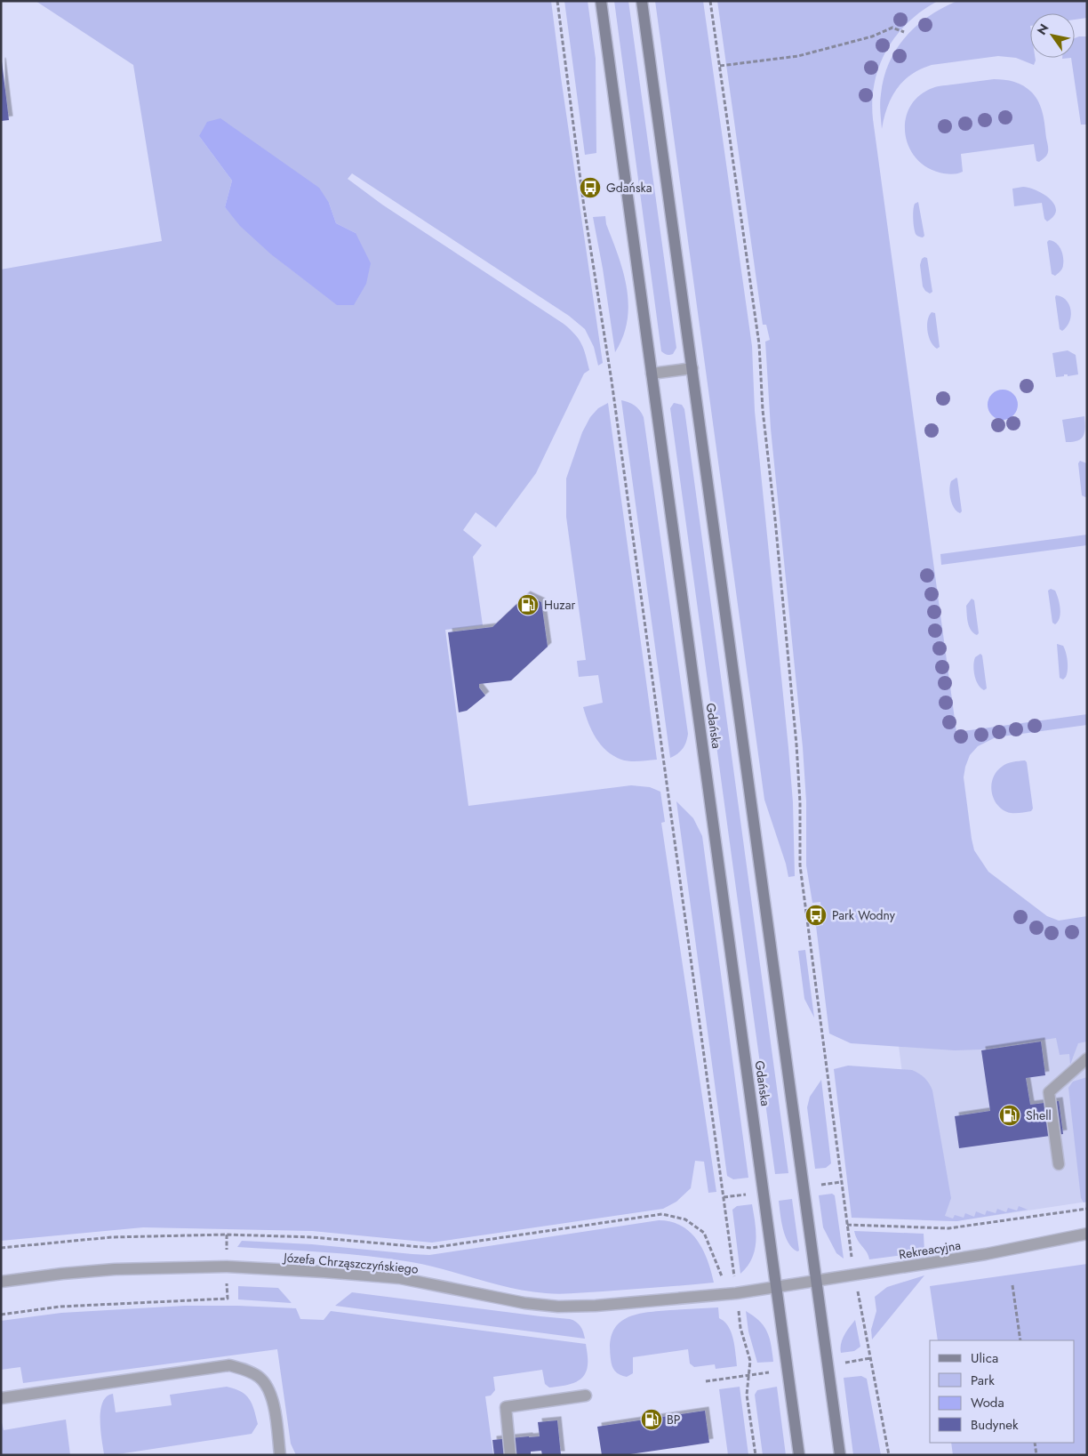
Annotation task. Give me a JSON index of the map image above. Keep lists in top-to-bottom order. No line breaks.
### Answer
{"streets":{"main road":["Gdańska"],"street":["Rekreacyjna","Józefa Chrząszczyńskiego"]},"crossings":[["Gdańska","Rekreacyjna"],["Gdańska","Józefa Chrząszczyńskiego"],["Rekreacyjna","Józefa Chrząszczyńskiego"]],"places":{"bus stop":["Gdańska","Park Wodny"],"fuel station":["Huzar","Shell","BP"]},"legend":["Ulica","Park","Woda","Budynek"],"north":"top left"}
